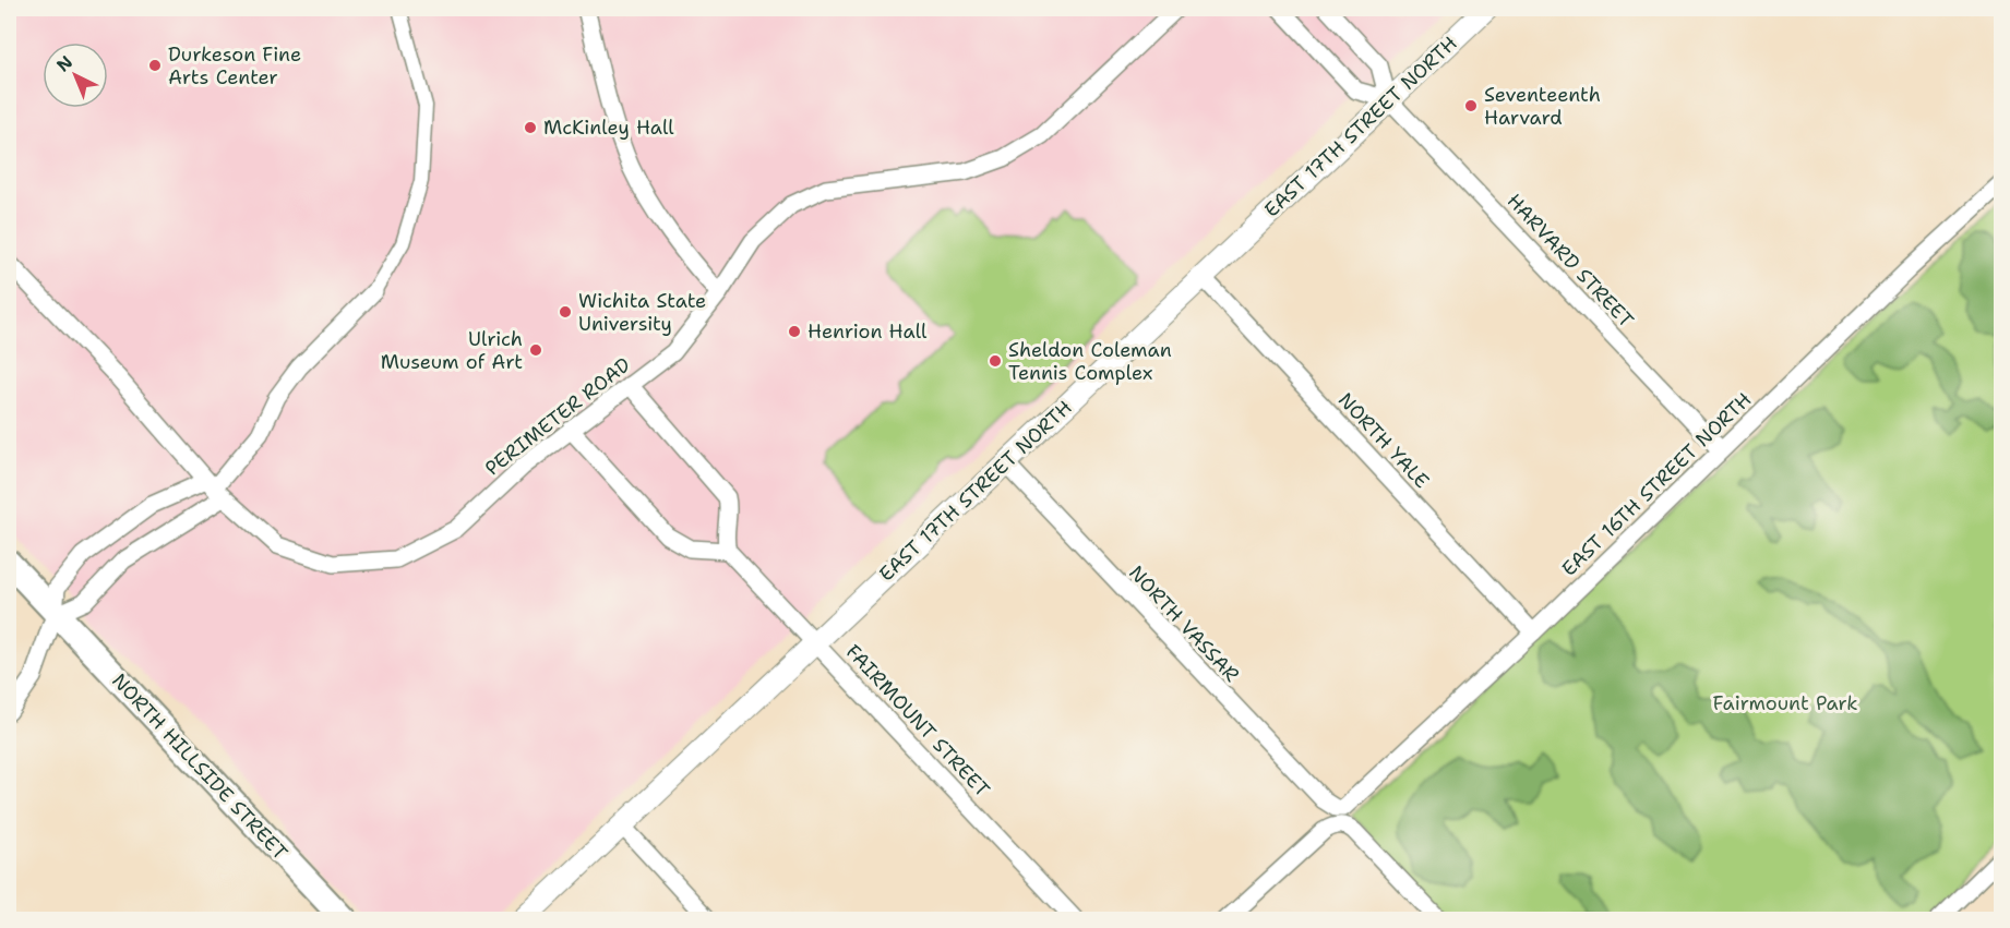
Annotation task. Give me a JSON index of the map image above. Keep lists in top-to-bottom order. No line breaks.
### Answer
{"streets":{"main road":["NORTH HILLSIDE STREET"],"street":["EAST 17TH STREET NORTH","HARVARD STREET","PERIMETER ROAD","NORTH YALE","EAST 16TH STREET NORTH","NORTH VASSAR","FAIRMOUNT STREET"]},"crossings":[["EAST 17TH STREET NORTH","HARVARD STREET"],["EAST 17TH STREET NORTH","NORTH YALE"],["EAST 17TH STREET NORTH","NORTH VASSAR"],["EAST 17TH STREET NORTH","FAIRMOUNT STREET"],["HARVARD STREET","EAST 16TH STREET NORTH"],["NORTH YALE","EAST 16TH STREET NORTH"],["EAST 16TH STREET NORTH","NORTH VASSAR"]],"parks":["Fairmount Park"],"places":["Durkeson Fine Arts Center","Seventeenth Harvard","McKinley Hall","Wichita State University","Henrion Hall","Ulrich Museum of Art","Sheldon Coleman Tennis Complex"],"north":"top left"}
